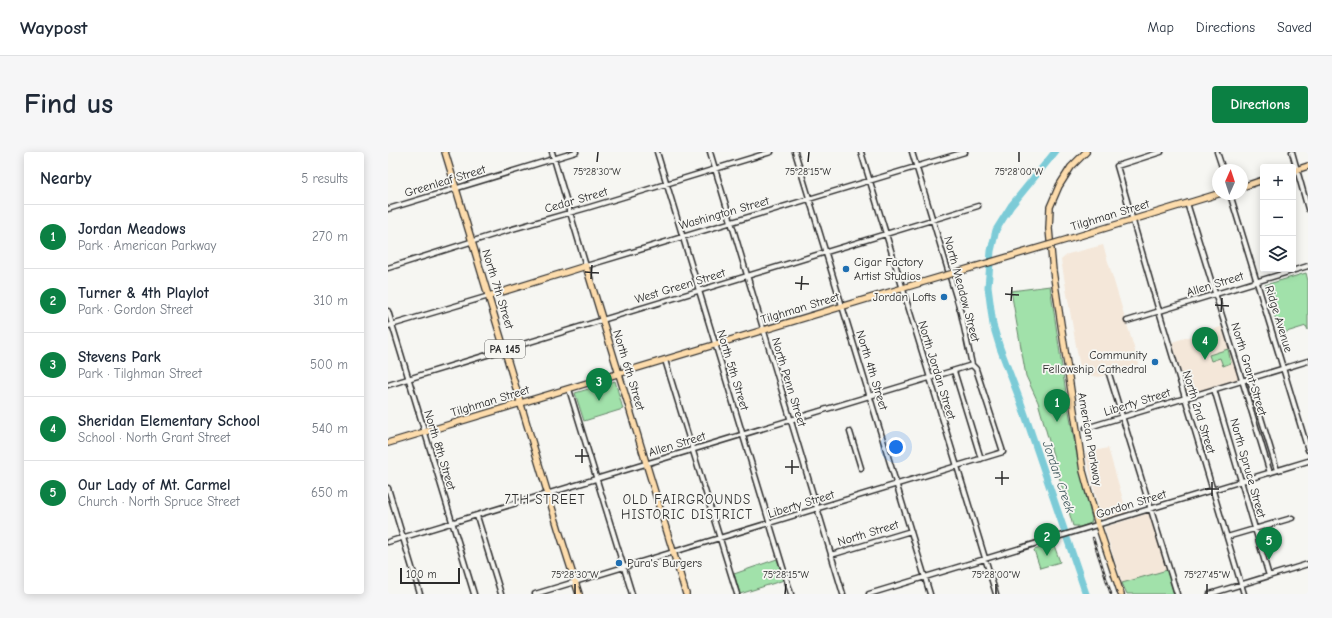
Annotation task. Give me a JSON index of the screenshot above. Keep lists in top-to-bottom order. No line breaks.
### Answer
{"streets":{"main road":["Washington Street","Tilghman Street","North 7th Street","PA 145","North 6th Street","American Parkway"],"street":["Greenleaf Street","Cedar Street","Allen Street","West Green Street","North Meadow Street","Ridge Avenue","North Grant Street","North 5th Street","North 4th Street","North Jordan Street","North Penn Street","Liberty Street","North 2nd Street","North 8th Street","North Spruce Street","Gordon Street","North Street"]},"crossings":[["Greenleaf Street","North 7th Street"],["Greenleaf Street","North 6th Street"],["Cedar Street","North 7th Street"],["Cedar Street","North 6th Street"],["Cedar Street","North 5th Street"],["Cedar Street","North Penn Street"],["Washington Street","North 7th Street"],["Washington Street","North Meadow Street"],["Washington Street","North 6th Street"],["Washington Street","North 5th Street"],["Washington Street","North 4th Street"],["Washington Street","North Jordan Street"],["Washington Street","North Penn Street"],["Tilghman Street","North 7th Street"],["Tilghman Street","North Grant Street"],["Tilghman Street","North 6th Street"],["Tilghman Street","North 5th Street"],["Tilghman Street","North 4th Street"],["Tilghman Street","North Jordan Street"],["Tilghman Street","North Penn Street"],["Tilghman Street","North 2nd Street"],["Tilghman Street","North 8th Street"],["Allen Street","North 7th Street"],["Allen Street","North Meadow Street"],["Allen Street","Ridge Avenue"],["Allen Street","North Grant Street"],["Allen Street","North 6th Street"],["Allen Street","North 5th Street"],["Allen Street","North 4th Street"],["Allen Street","North Jordan Street"],["Allen Street","North Penn Street"],["Allen Street","North 2nd Street"],["Allen Street","North 8th Street"],["West Green Street","North 7th Street"],["West Green Street","North Meadow Street"],["West Green Street","North 6th Street"],["West Green Street","North 5th Street"],["West Green Street","North 4th Street"],["West Green Street","North Jordan Street"],["West Green Street","North Penn Street"],["West Green Street","North 8th Street"],["North 7th Street","Liberty Street"],["North Meadow Street","Liberty Street"],["Ridge Avenue","Liberty Street"],["North Grant Street","Liberty Street"],["North Grant Street","Gordon Street"],["North 6th Street","Liberty Street"],["North 5th Street","Liberty Street"],["North 4th Street","Liberty Street"],["North 4th Street","Gordon Street"],["North 4th Street","North Street"],["North Jordan Street","Liberty Street"],["North Jordan Street","Gordon Street"],["North Penn Street","Liberty Street"],["North Penn Street","North Street"],["Liberty Street","North 2nd Street"],["Liberty Street","North Spruce Street"],["North 2nd Street","Gordon Street"],["American Parkway","Gordon Street"],["North Spruce Street","Gordon Street"]],"districts":["7TH STREET","OLD FAIRGROUNDS HISTORIC DISTRICT"],"water":["Jordan Creek"],"places":["Cigar Factory Artist Studios","Jordan Lofts","Community Fellowship Cathedral","Pura's Burgers"],"scale_bar":"100 m","north":"top","page":{"header":"Waypost","nav":["Map","Directions","Saved"],"buttons":"Directions","title":"Find us","heading":["Nearby","5 results"],"map_buttons":["+","−"],"list":[{"mark":"1","name":"Jordan Meadows","note":"Park · American Parkway","value":"270 m"},{"mark":"2","name":"Turner & 4th Playlot","note":"Park · Gordon Street","value":"310 m"},{"mark":"3","name":"Stevens Park","note":"Park · Tilghman Street","value":"500 m"},{"mark":"4","name":"Sheridan Elementary School","note":"School · North Grant Street","value":"540 m"},{"mark":"5","name":"Our Lady of Mt. Carmel","note":"Church · North Spruce Street","value":"650 m"}],"pins":["4","3","1","2","5"],"scale":"100 m"},"coordinates":["75°28'30\"W","75°28'15\"W","75°28'00\"W","75°27'45\"W"]}
